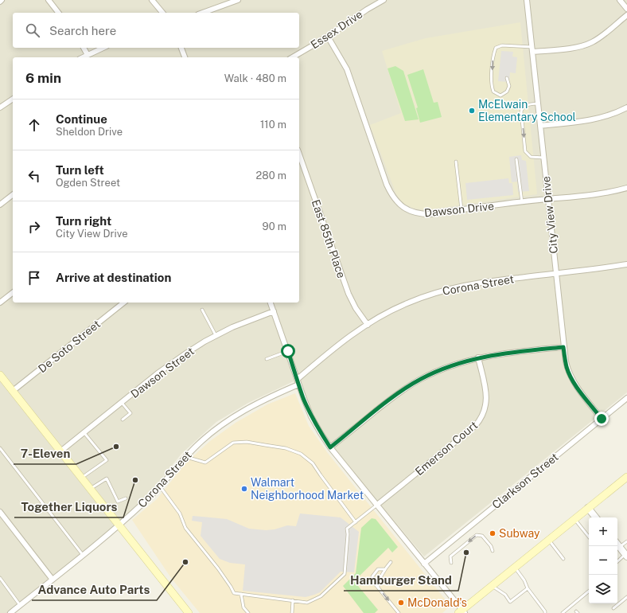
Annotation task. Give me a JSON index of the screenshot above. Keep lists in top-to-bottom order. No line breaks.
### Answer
{"streets":{"street":["Essex Drive","Dawson Drive","City View Drive","East 85th Place","Corona Street","De Soto Street","Dawson Street","Emerson Court","Clarkson Street"]},"crossings":[["Essex Drive","Dawson Drive"],["Dawson Drive","City View Drive"],["City View Drive","Corona Street"],["City View Drive","Clarkson Street"],["East 85th Place","Corona Street"]],"places":["McElwain Elementary School","7-Eleven","Together Liquors","Walmart Neighborhood Market","Subway","Hamburger Stand","Advance Auto Parts","McDonald's"],"page":{"search":"Search here","heading":["6 min","Walk · 480 m"],"list":[["Continue","Sheldon Drive","110 m"],["Turn left","Ogden Street","280 m"],["Turn right","City View Drive","90 m"],"Arrive at destination"],"map_buttons":["+","−"]}}
